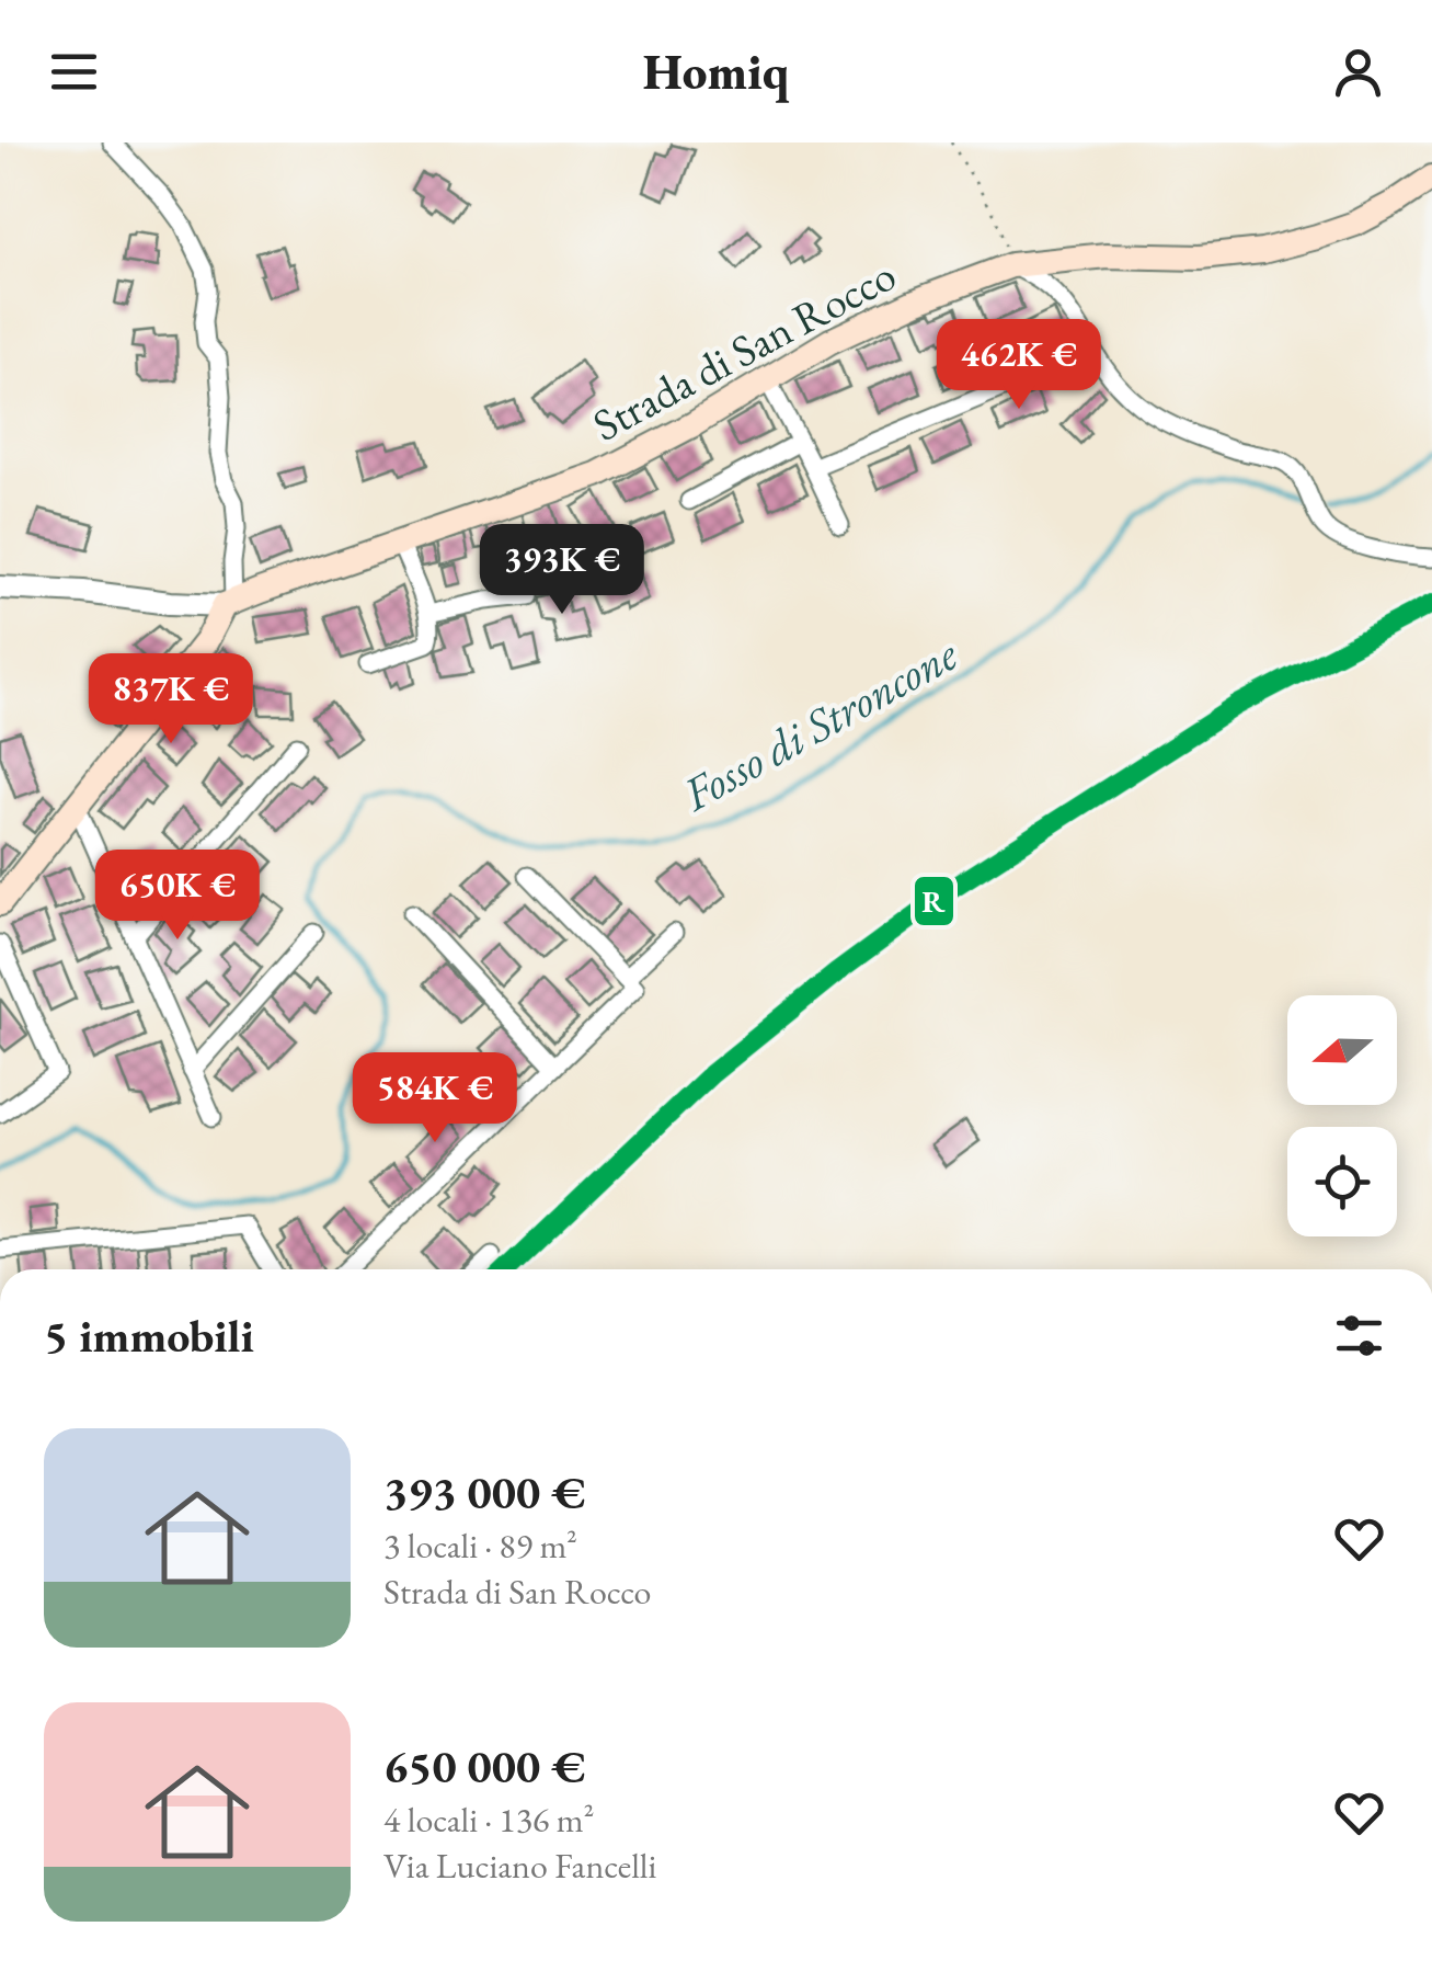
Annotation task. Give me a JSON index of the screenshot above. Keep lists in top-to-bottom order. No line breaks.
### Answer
{"streets":{"main road":["Strada di San Rocco"]},"water":["Fosso di Stroncone"],"lines":["transit line R"],"north":"left","page":{"header":"Homiq","price":["462K €","393K €","837K €","650K €","584K €"],"heading":"5 immobili","list":[{"name":"393 000 €","note":"3 locali · 89 m² · Strada di San Rocco"},{"name":"650 000 €","note":"4 locali · 136 m² · Via Luciano Fancelli"}]}}
